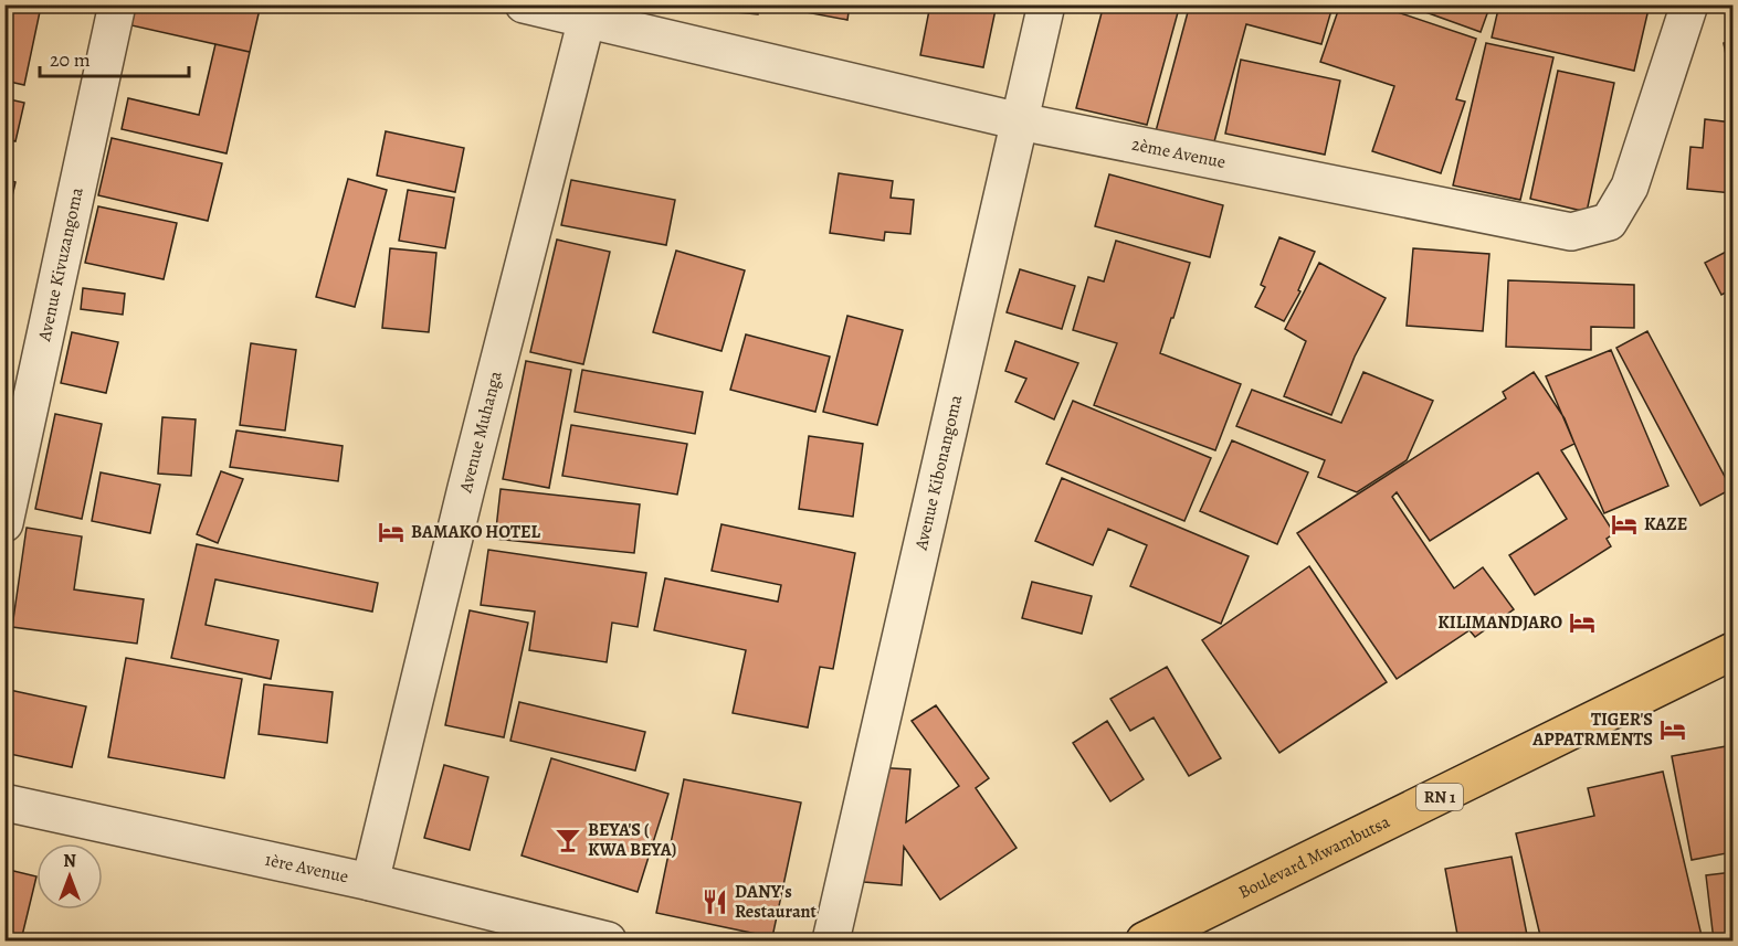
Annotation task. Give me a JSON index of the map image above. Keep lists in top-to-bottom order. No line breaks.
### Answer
{"streets":{"highway":["RN 1","Boulevard Mwambutsa"],"street":["2ème Avenue","Avenue Kivuzangoma","Avenue Muhanga","Avenue Kibonangoma","1ère Avenue"]},"crossings":[["2ème Avenue","Avenue Muhanga"],["2ème Avenue","Avenue Kibonangoma"],["Avenue Muhanga","1ère Avenue"]],"places":{"hotel":["KAZE","BAMAKO HOTEL","KILIMANDJARO","TIGER'S APPATRMENTS"],"bar":["BEYA'S ( KWA BEYA)"],"restaurant":["DANY's Restaurant"]},"scale_bar":"20 m","north":"top"}
